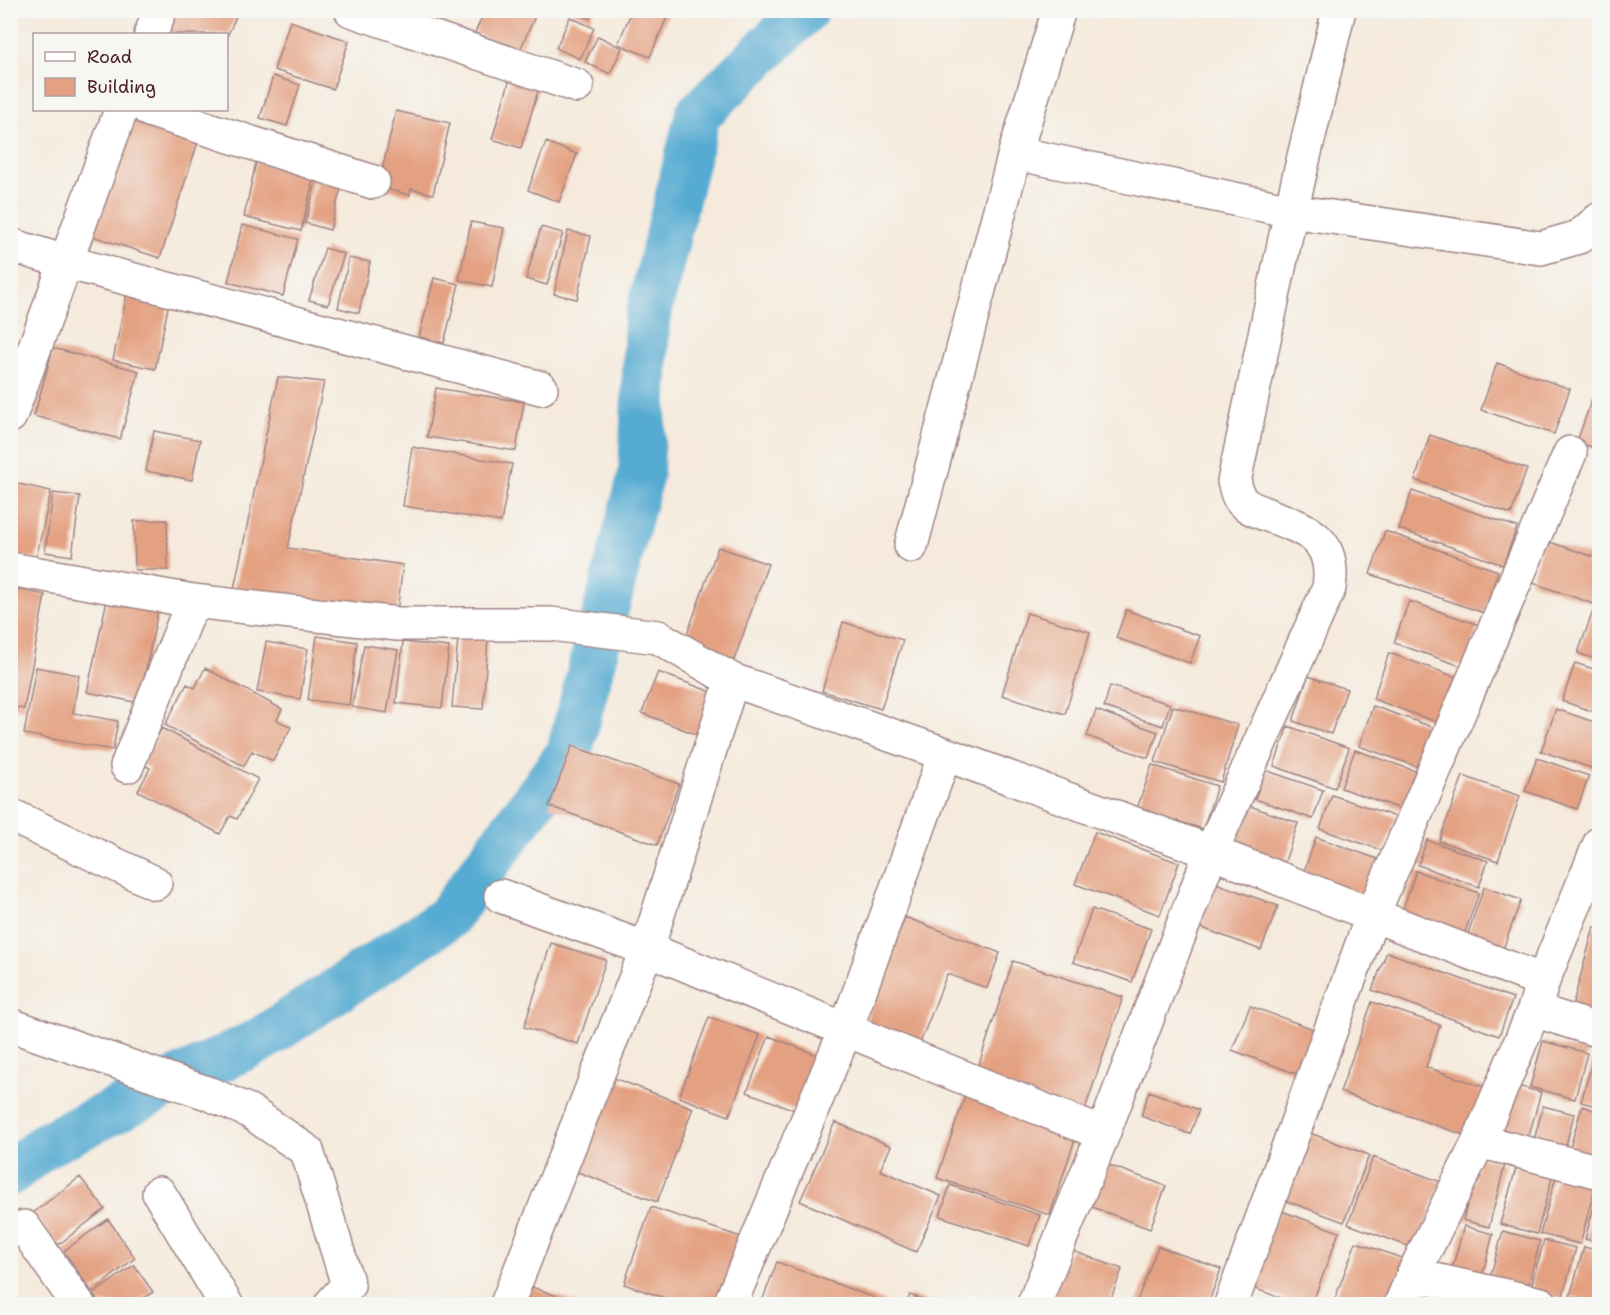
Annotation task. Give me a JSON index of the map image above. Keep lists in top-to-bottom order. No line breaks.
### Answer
{"legend":["Road","Building"]}
